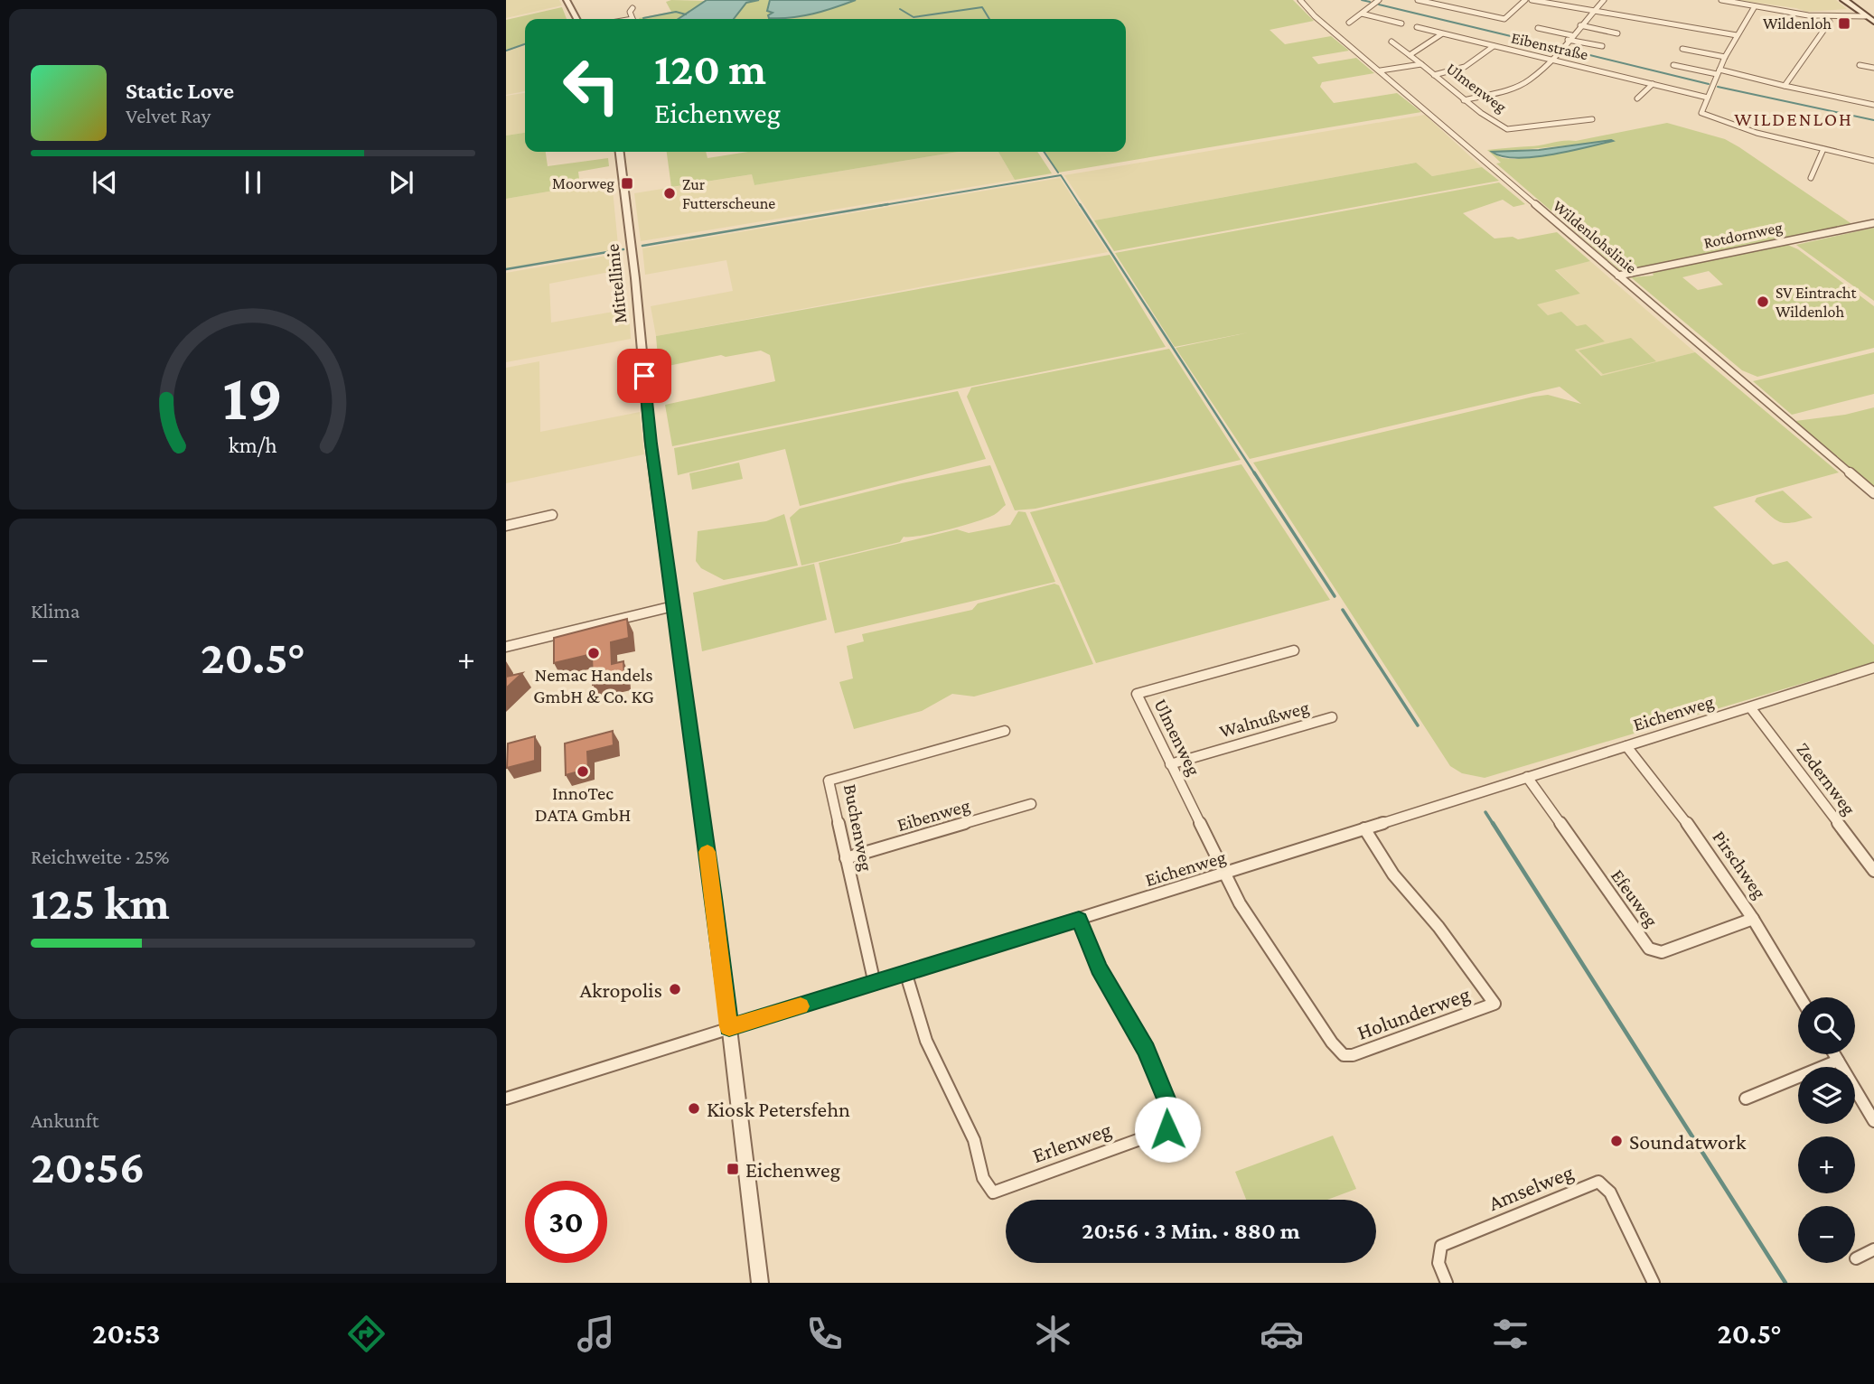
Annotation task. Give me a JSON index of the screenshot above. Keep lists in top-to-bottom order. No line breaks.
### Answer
{"streets":{"street":["Eibenstraße","Ulmenweg","Rotdornweg","Wildenlohslinie","Mittellinie","Eichenweg","Walnußweg","Zedernweg","Eibenweg","Buchenweg","Pirschweg","Efeuweg","Holunderweg","Erlenweg","Amselweg"]},"crossings":[["Ulmenweg","Wildenlohslinie"],["Ulmenweg","Eichenweg"],["Ulmenweg","Walnußweg"],["Ulmenweg","Holunderweg"],["Rotdornweg","Wildenlohslinie"],["Mittellinie","Eichenweg"],["Eichenweg","Zedernweg"],["Eichenweg","Buchenweg"],["Eichenweg","Pirschweg"],["Eichenweg","Efeuweg"],["Eichenweg","Holunderweg"],["Eichenweg","Erlenweg"],["Eibenweg","Buchenweg"],["Pirschweg","Efeuweg"]],"districts":["WILDENLOH"],"places":{"transit":["Wildenloh","Moorweg","Eichenweg"],"other":["Zur Futterscheune","SV Eintracht Wildenloh","Nemac Handels GmbH & Co. KG","InnoTec DATA GmbH","Akropolis","Kiosk Petersfehn","Soundatwork"]},"page":{"turn":["120 m","Eichenweg"],"song":["Static Love","Velvet Ray"],"tile":["Klima",["Reichweite · 25%","125 km"],["Ankunft","20:56"]],"heat":["−","20.5°","+"],"map_buttons":["+","−"],"limit":"30","trip":"20:56 · 3 Min. · 880 m","tabs":["20:53","20.5°"],"gauge":["19","km/h"]}}
